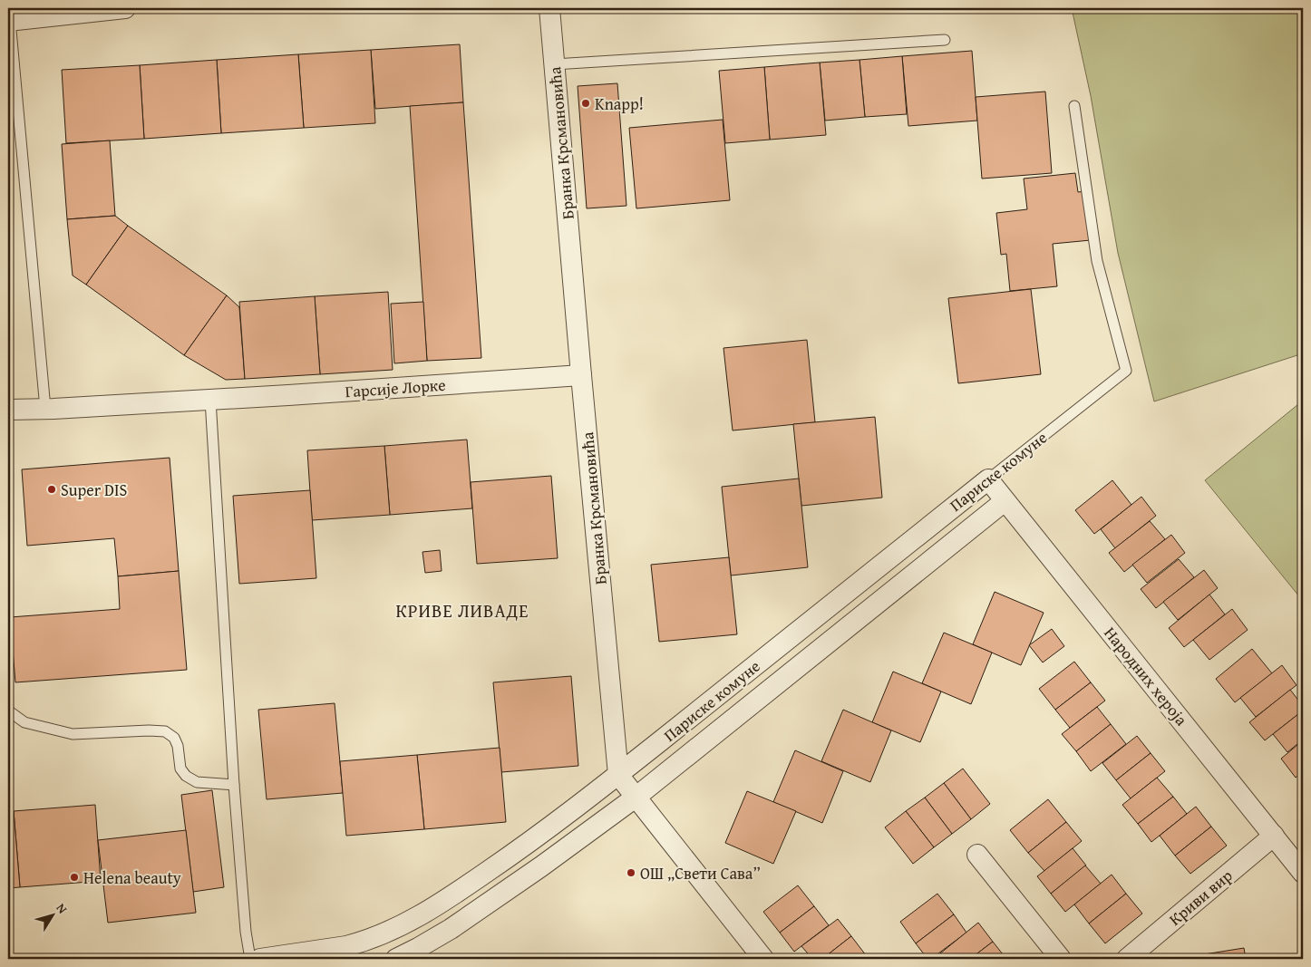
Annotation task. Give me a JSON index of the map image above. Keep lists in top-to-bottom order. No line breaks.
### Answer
{"streets":{"street":["Бранка Крсмановића","Гарсије Лорке","Париске комуне","Народних хероја","Криви вир"]},"crossings":[["Бранка Крсмановића","Гарсије Лорке"],["Бранка Крсмановића","Париске комуне"],["Париске комуне","Народних хероја"],["Народних хероја","Криви вир"]],"districts":["КРИВЕ ЛИВАДЕ"],"places":["Knapp!","Super DIS","ОШ „Свети Сава”","Helena beauty"],"north":"top right"}
